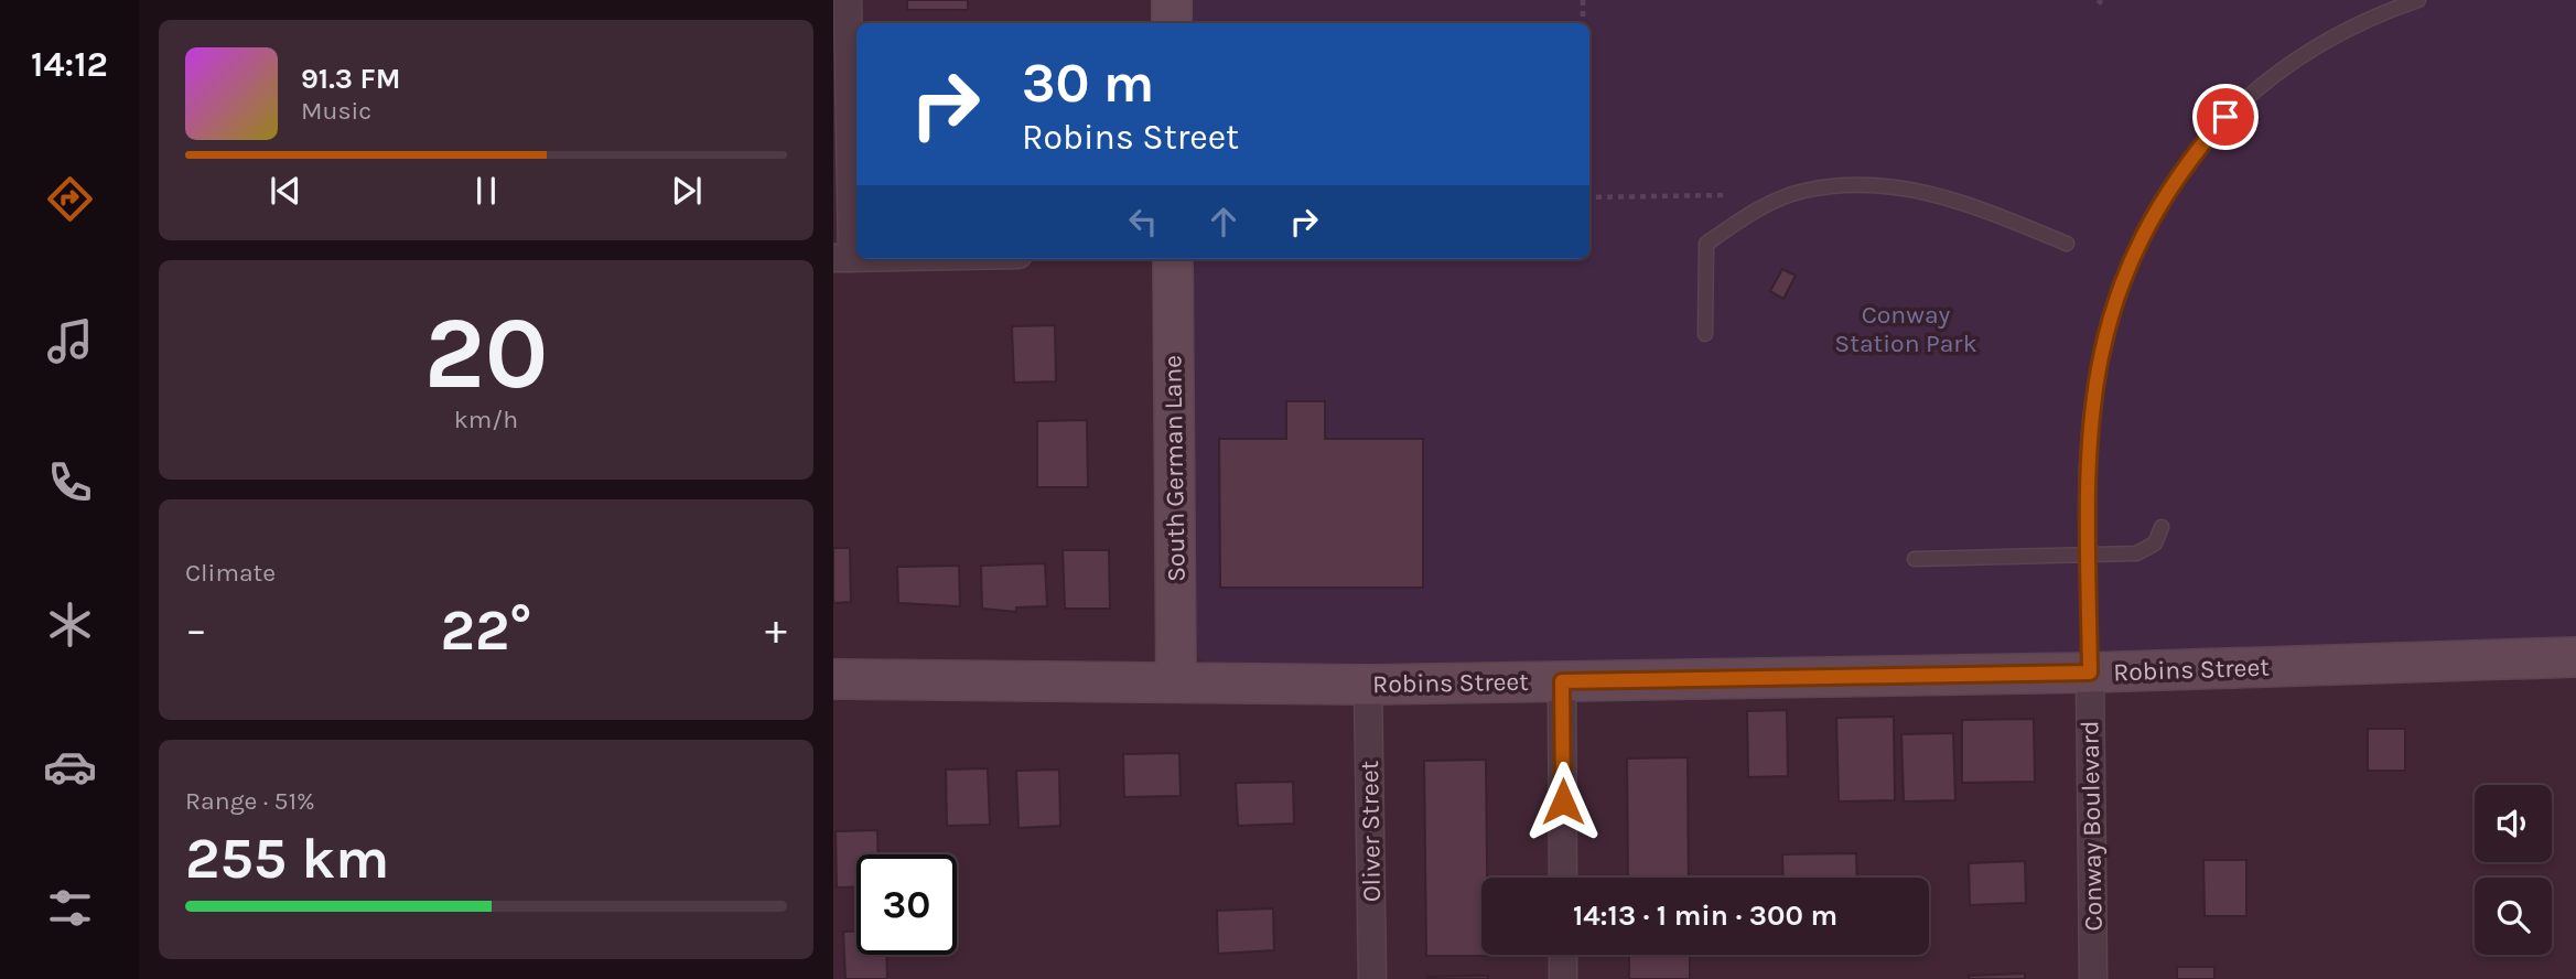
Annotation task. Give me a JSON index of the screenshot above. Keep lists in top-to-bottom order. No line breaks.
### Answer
{"streets":{"street":["South German Lane","Robins Street","Conway Boulevard","Oliver Street"]},"crossings":[["South German Lane","Robins Street"],["Robins Street","Conway Boulevard"],["Robins Street","Oliver Street"]],"parks":["Conway Station Park"],"page":{"tabs":"14:12","turn":["30 m","Robins Street"],"song":["91.3 FM","Music"],"tile":[["20","km/h"],"Climate",["Range · 51%","255 km"]],"heat":["−","22°","+"],"limit":"30","trip":"14:13 · 1 min · 300 m"}}
